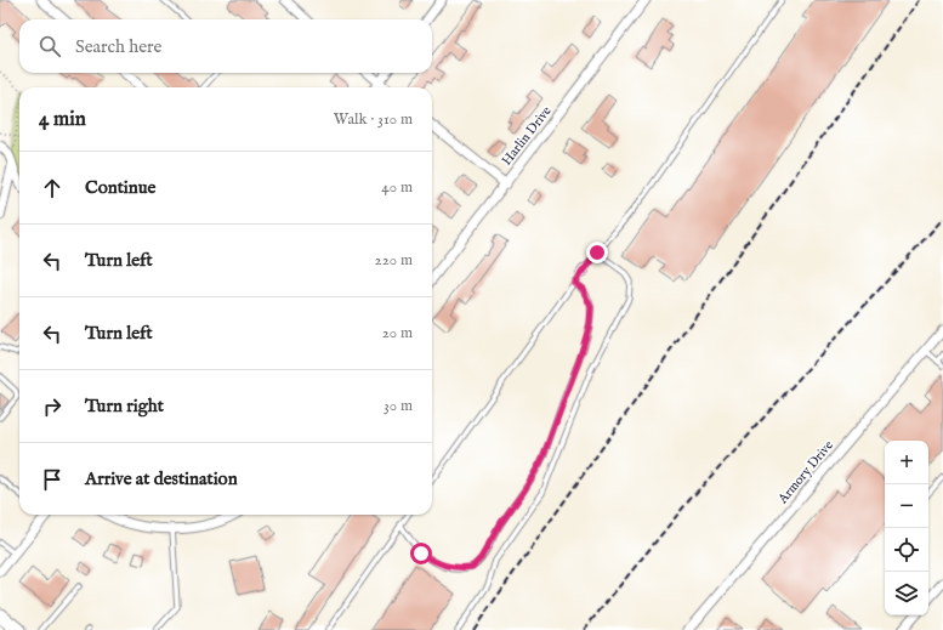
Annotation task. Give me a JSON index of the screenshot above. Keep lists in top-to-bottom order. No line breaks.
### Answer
{"streets":{"street":["Harlin Drive","Armory Drive"]},"page":{"search":"Search here","heading":["4 min","Walk · 310 m"],"list":[["Continue","40 m"],["Turn left","220 m"],["Turn left","20 m"],["Turn right","30 m"],"Arrive at destination"],"map_buttons":["+","−"]}}
